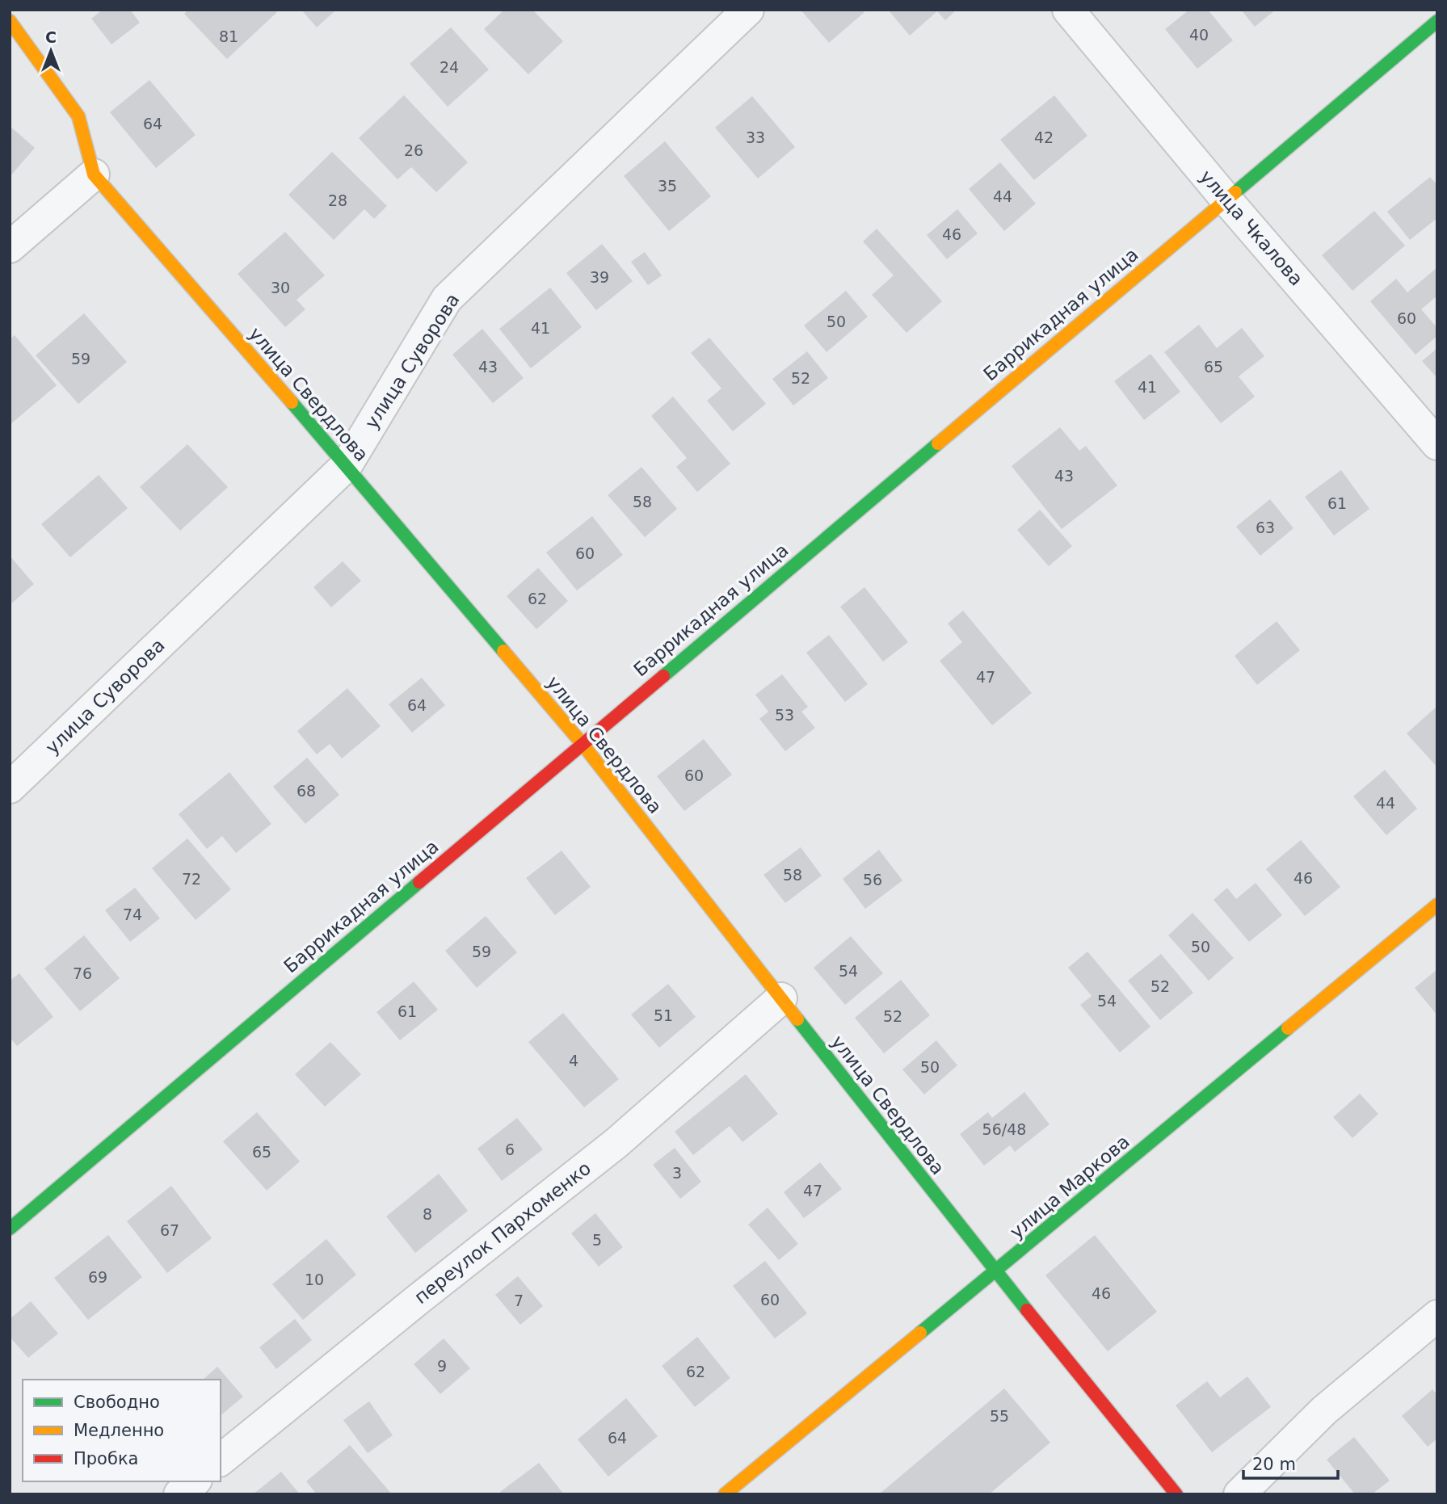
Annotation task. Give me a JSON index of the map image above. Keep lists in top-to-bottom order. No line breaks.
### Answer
{"streets":{"street":["улица Чкалова","Баррикадная улица","улица Суворова","улица Свердлова","улица Маркова","переулок Пархоменко"]},"crossings":[["улица Чкалова","Баррикадная улица"],["Баррикадная улица","улица Свердлова"],["улица Суворова","улица Свердлова"],["улица Свердлова","улица Маркова"],["улица Свердлова","переулок Пархоменко"]],"house_numbers":["40","81","24","64","33","42","26","35","44","28","46","39","30","60","50","41","59","43","65","52","41","43","58","61","63","60","62","47","64","53","60","68","44","58","46","72","56","74","50","59","54","76","52","54","61","51","52","4","50","56/48","6","65","3","47","8","67","5","69","10","46","60","7","9","62","55","64"],"legend":["Свободно","Медленно","Пробка"],"scale_bar":"20 m","north":"top"}
